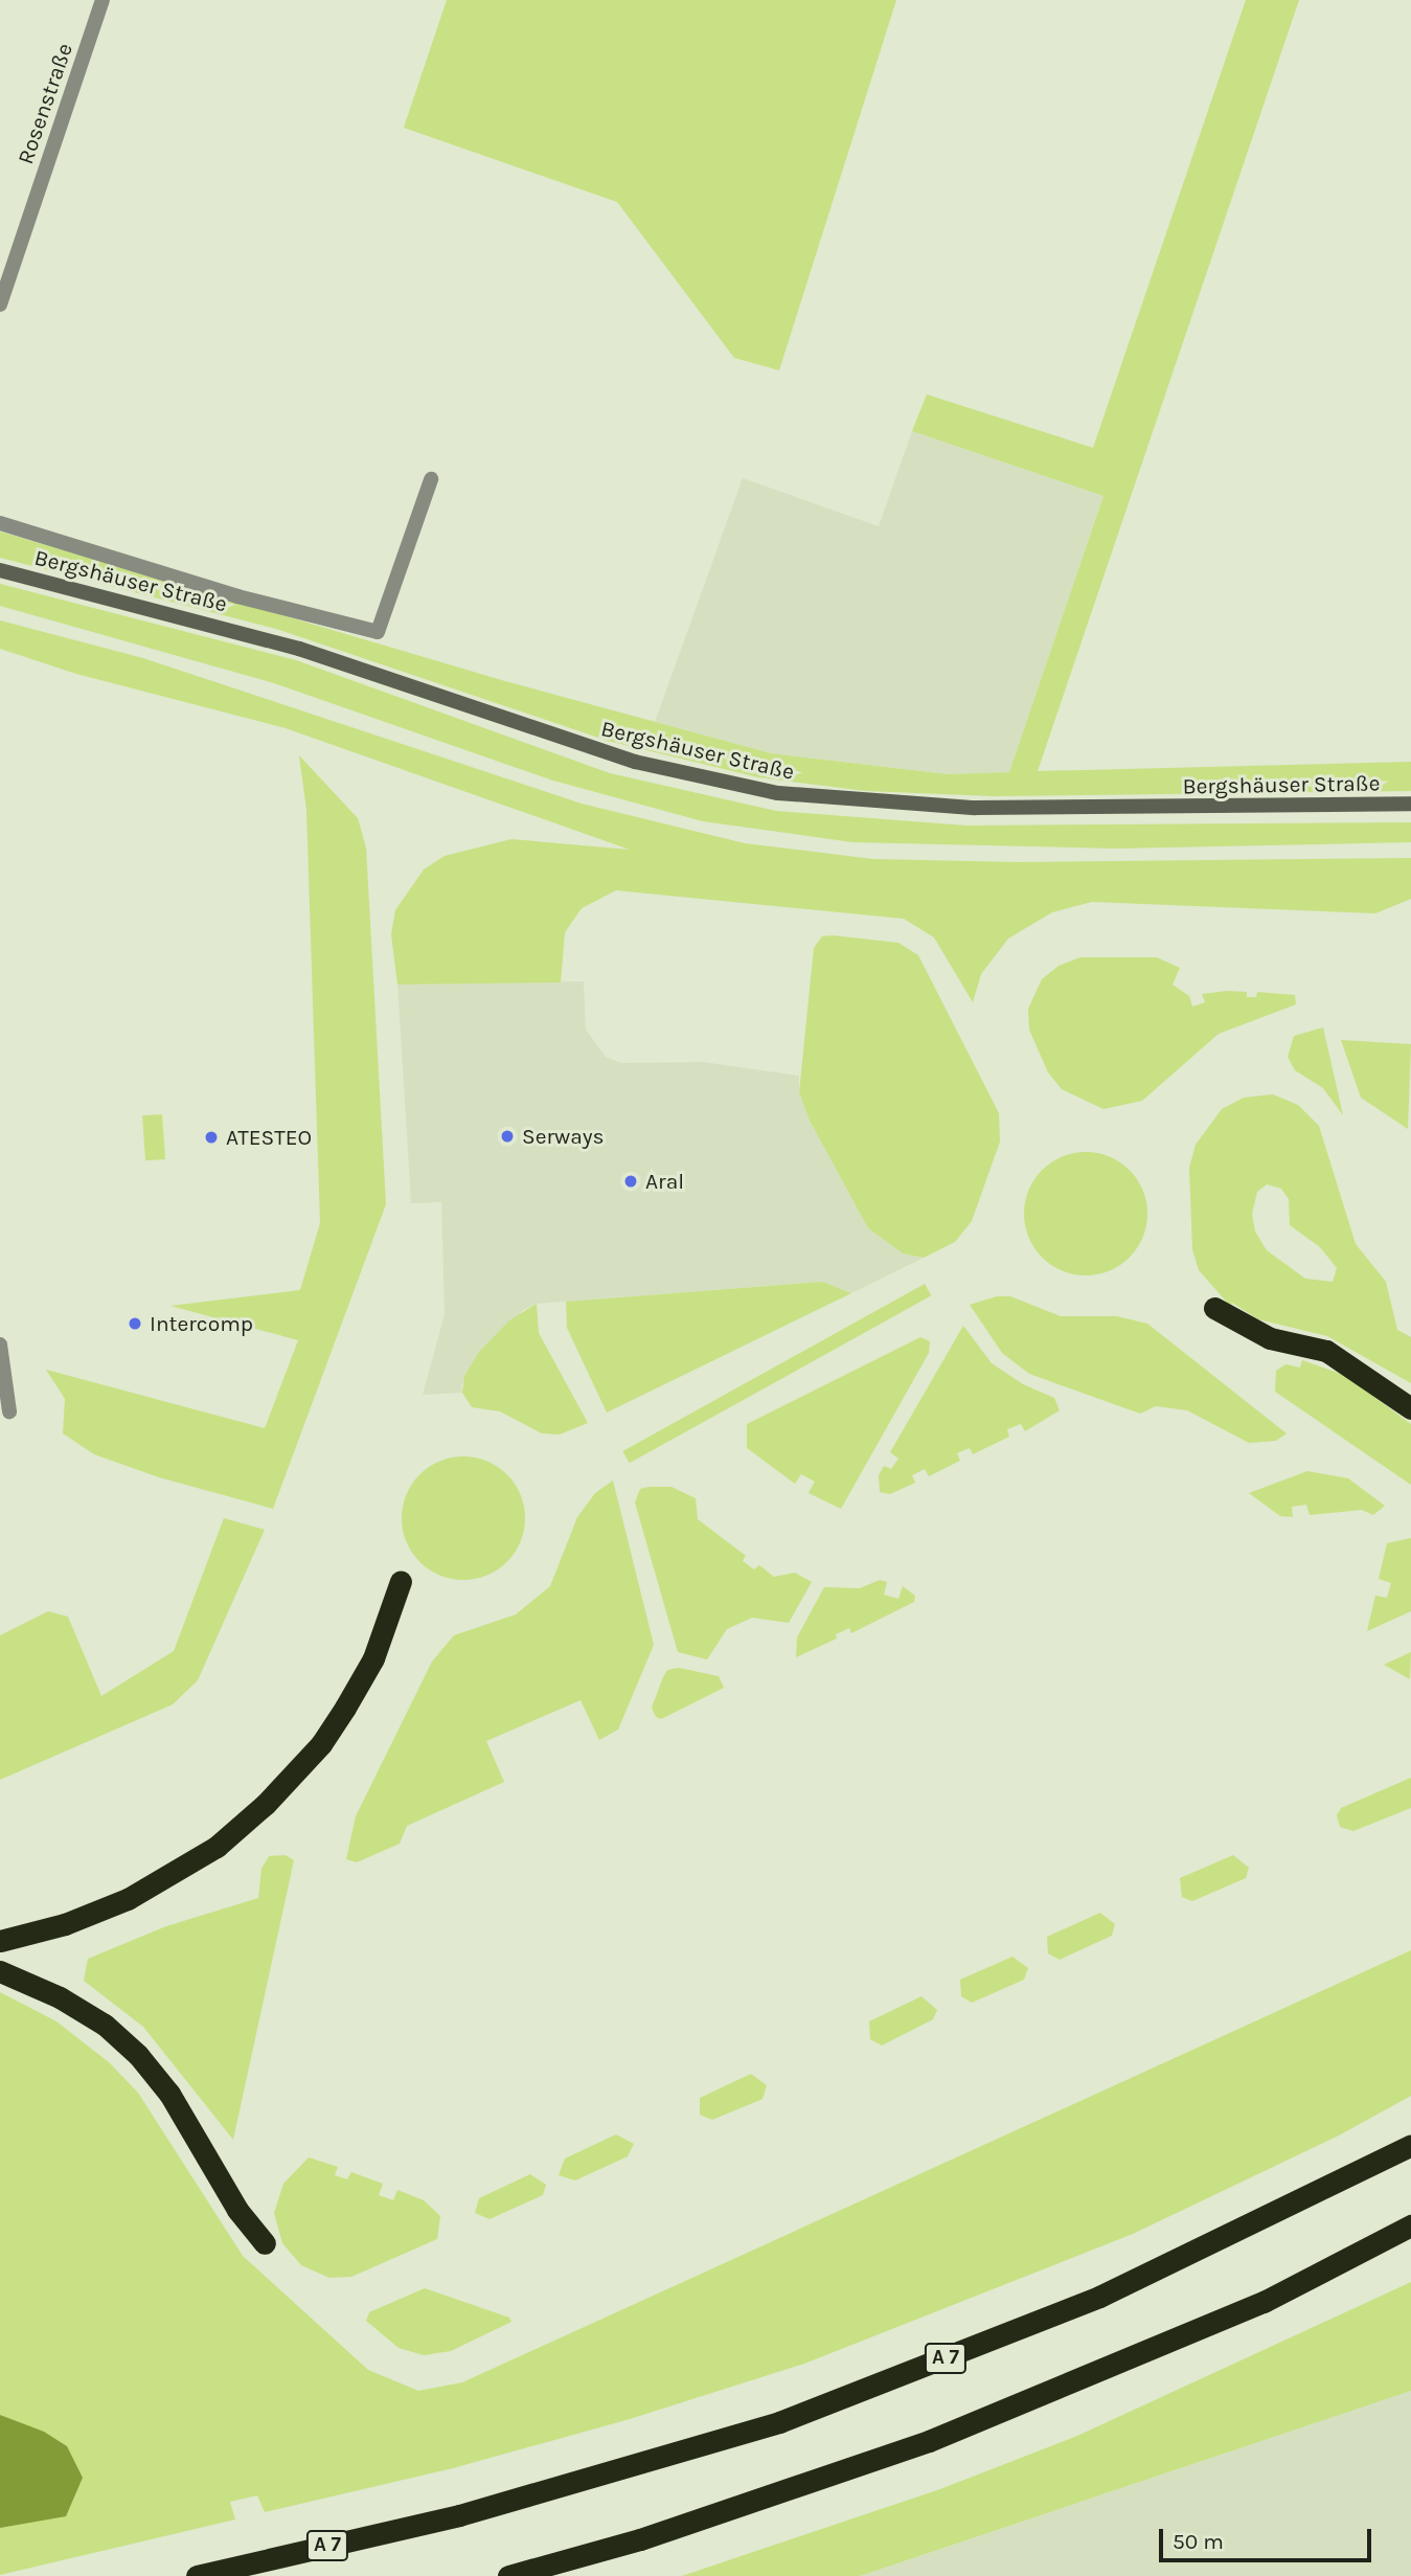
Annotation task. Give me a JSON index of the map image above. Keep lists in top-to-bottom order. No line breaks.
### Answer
{"streets":{"highway":["A 7"],"main road":["Bergshäuser Straße"],"street":["Rosenstraße"]},"places":["Serways","ATESTEO","Aral","Intercomp"],"scale_bar":"50 m"}
